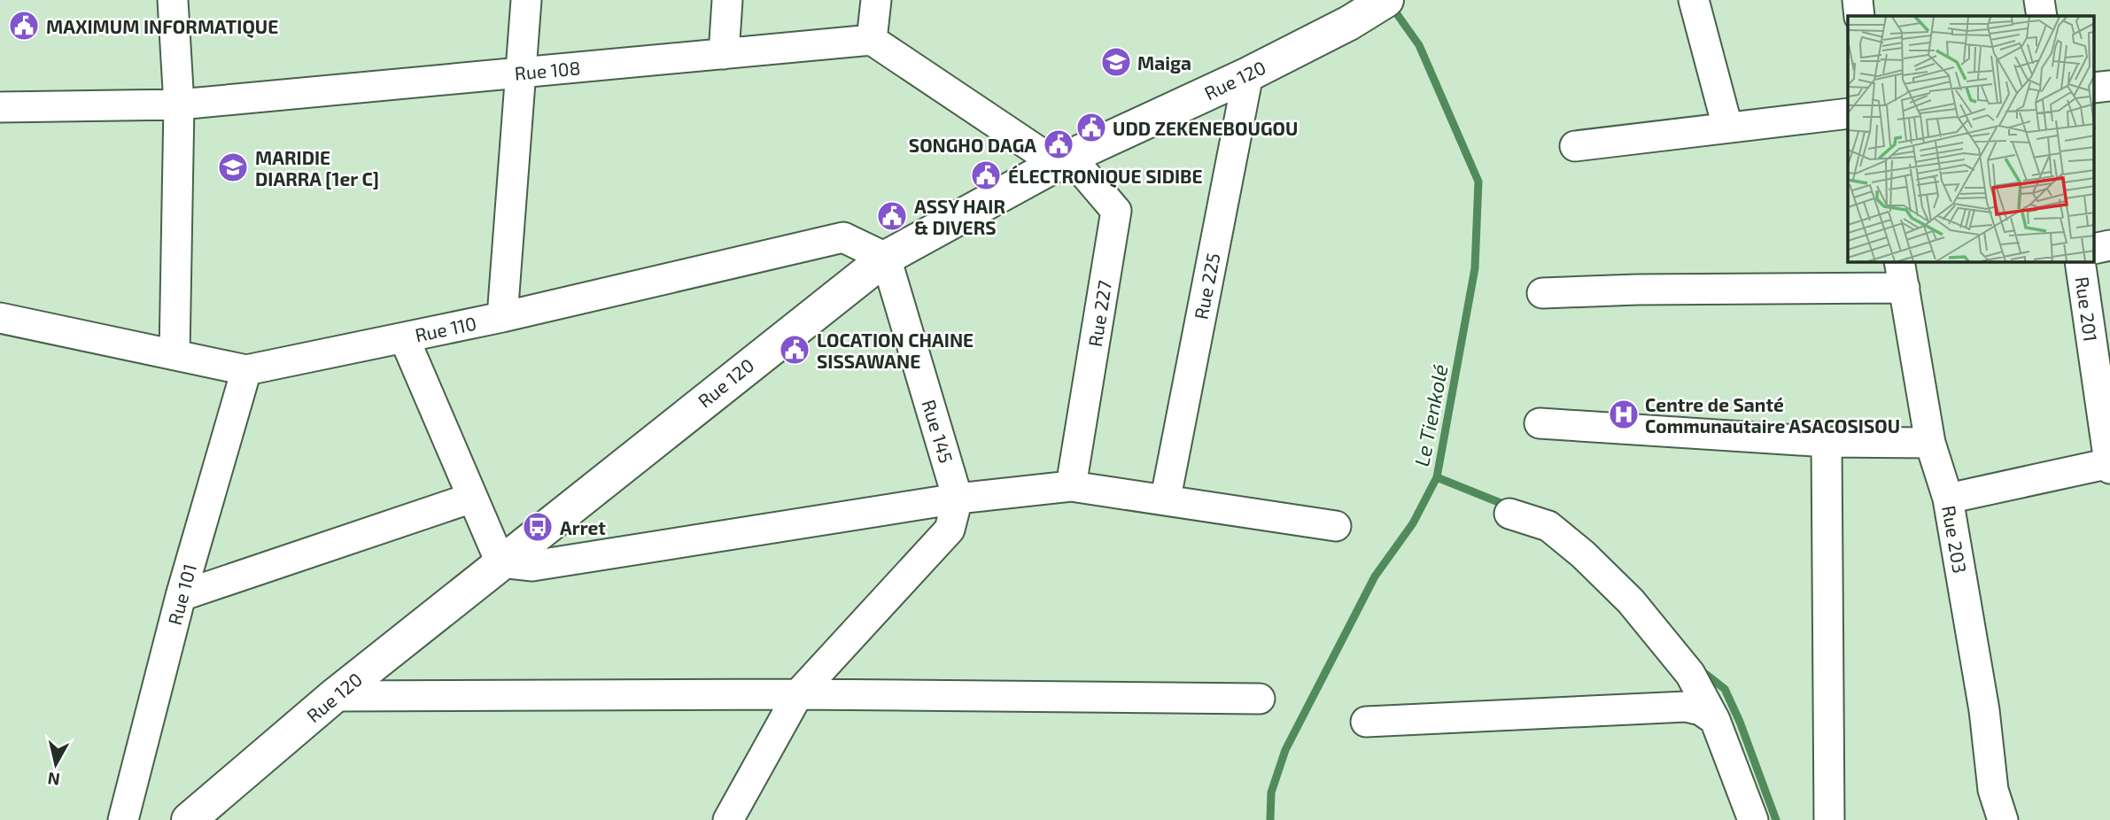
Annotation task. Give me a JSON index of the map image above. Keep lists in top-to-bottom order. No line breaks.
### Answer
{"streets":{"main road":["Rue 120"],"street":["Rue 108","Rue 225","Rue 201","Rue 227","Rue 110","Rue 145","Rue 203","Rue 101"]},"crossings":[["Rue 120","Rue 225"],["Rue 120","Rue 227"],["Rue 120","Rue 110"],["Rue 120","Rue 145"],["Rue 110","Rue 145"],["Rue 110","Rue 101"]],"water":["Le Tienkolé"],"places":{"public building":["MAXIMUM INFORMATIQUE","UDD ZEKENEBOUGOU","SONGHO DAGA","ÉLECTRONIQUE SIDIBE","ASSY HAIR & DIVERS","LOCATION CHAINE SISSAWANE"],"school or university":["Maiga","MARIDIE DIARRA [1er C]"],"hospital":["Centre de Santé Communautaire ASACOSISOU"],"bus stop":["Arret"]},"north":"bottom"}
